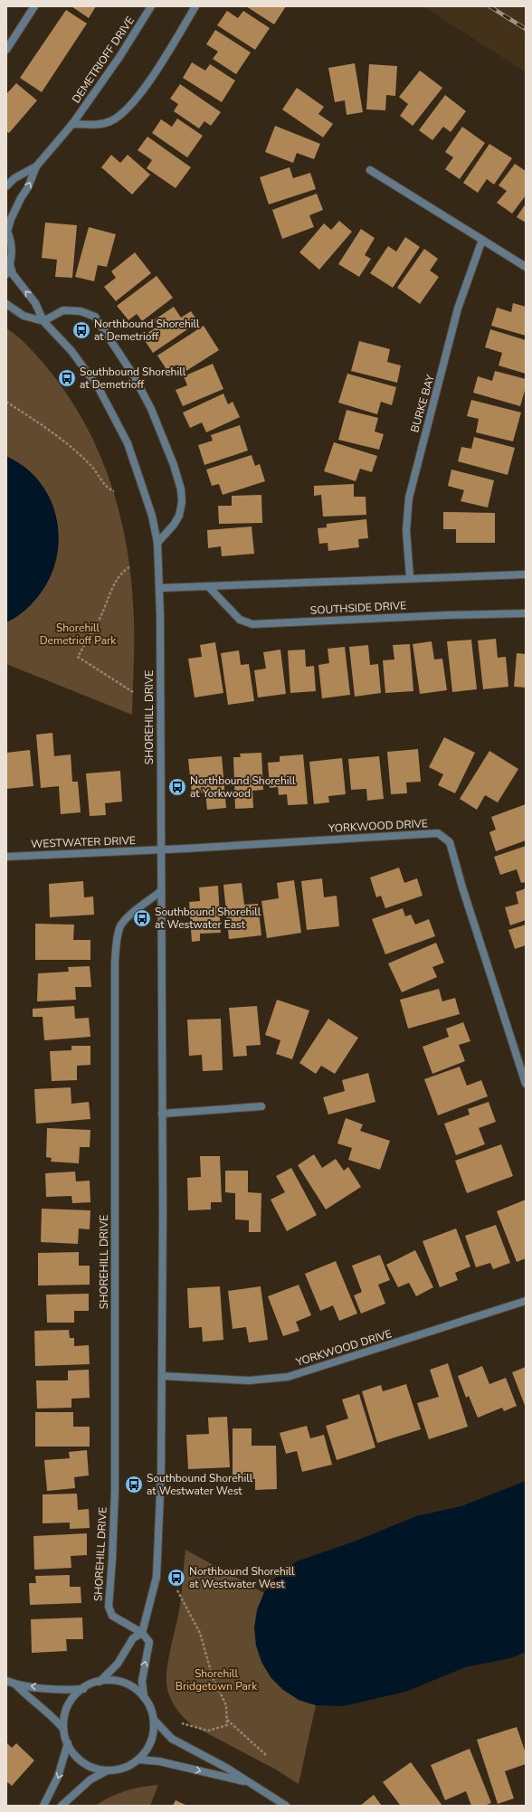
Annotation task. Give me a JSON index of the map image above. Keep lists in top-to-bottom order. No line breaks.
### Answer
{"streets":{"street":["DEMETRIOFF DRIVE","BURKE BAY","SOUTHSIDE DRIVE","SHOREHILL DRIVE","YORKWOOD DRIVE","WESTWATER DRIVE"]},"crossings":[["DEMETRIOFF DRIVE","SHOREHILL DRIVE"],["SHOREHILL DRIVE","YORKWOOD DRIVE"],["SHOREHILL DRIVE","WESTWATER DRIVE"],["YORKWOOD DRIVE","WESTWATER DRIVE"]],"parks":["Shorehill Demetrioff Park","Shorehill Bridgetown Park"],"places":{"bus stop":["Northbound Shorehill at Demetrioff","Southbound Shorehill at Demetrioff","Northbound Shorehill at Yorkwood","Southbound Shorehill at Westwater East","Southbound Shorehill at Westwater West","Northbound Shorehill at Westwater West"]}}
